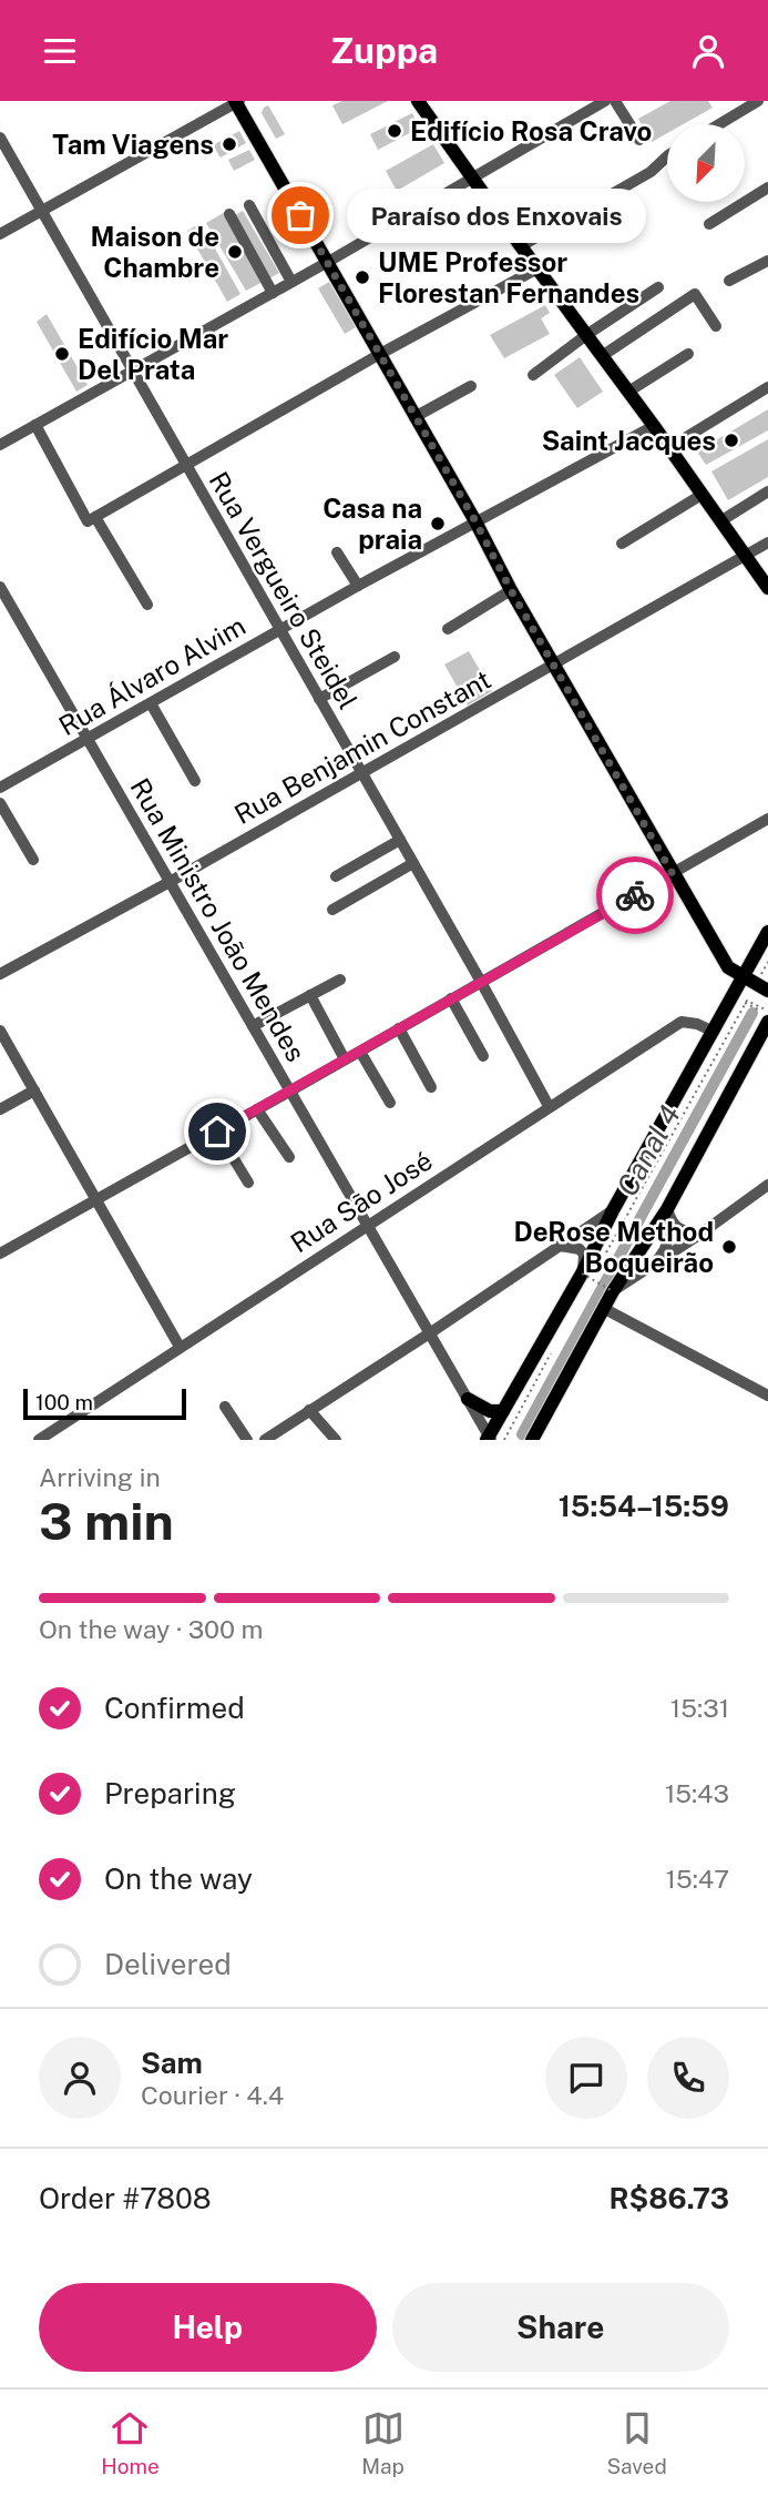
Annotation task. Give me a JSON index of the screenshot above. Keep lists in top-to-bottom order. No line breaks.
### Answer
{"streets":{"street":["Rua Vergueiro Steidel","Rua Álvaro Alvim","Rua Benjamin Constant","Rua Ministro João Mendes","Rua São José"]},"crossings":[["Rua Vergueiro Steidel","Rua Álvaro Alvim"],["Rua Vergueiro Steidel","Rua Benjamin Constant"],["Rua Vergueiro Steidel","Rua São José"],["Rua Álvaro Alvim","Rua Ministro João Mendes"],["Rua Benjamin Constant","Rua Ministro João Mendes"],["Rua Ministro João Mendes","Rua São José"]],"water":["Canal 4"],"places":["Edifício Rosa Cravo","Tam Viagens","Paraíso dos Enxovais","Maison de Chambre","UME Professor Florestan Fernandes","Edifício Mar Del Prata","Saint Jacques","Casa na praia","DeRose Method Boqueirão"],"scale_bar":"100 m","north":"bottom left","page":{"header":"Zuppa","bubble":"Paraíso dos Enxovais","scale":"100 m","heading":["3 min","Arriving in","15:54–15:59"],"panel":["Sam","Courier · 4.4","Order #7808","R$86.73"],"bar":"On the way · 300 m","list":[["Confirmed","15:31"],["Preparing","15:43"],["On the way","15:47"],"Delivered"],"buttons":["Help","Share"],"tabs":["Home","Map","Saved"]}}
